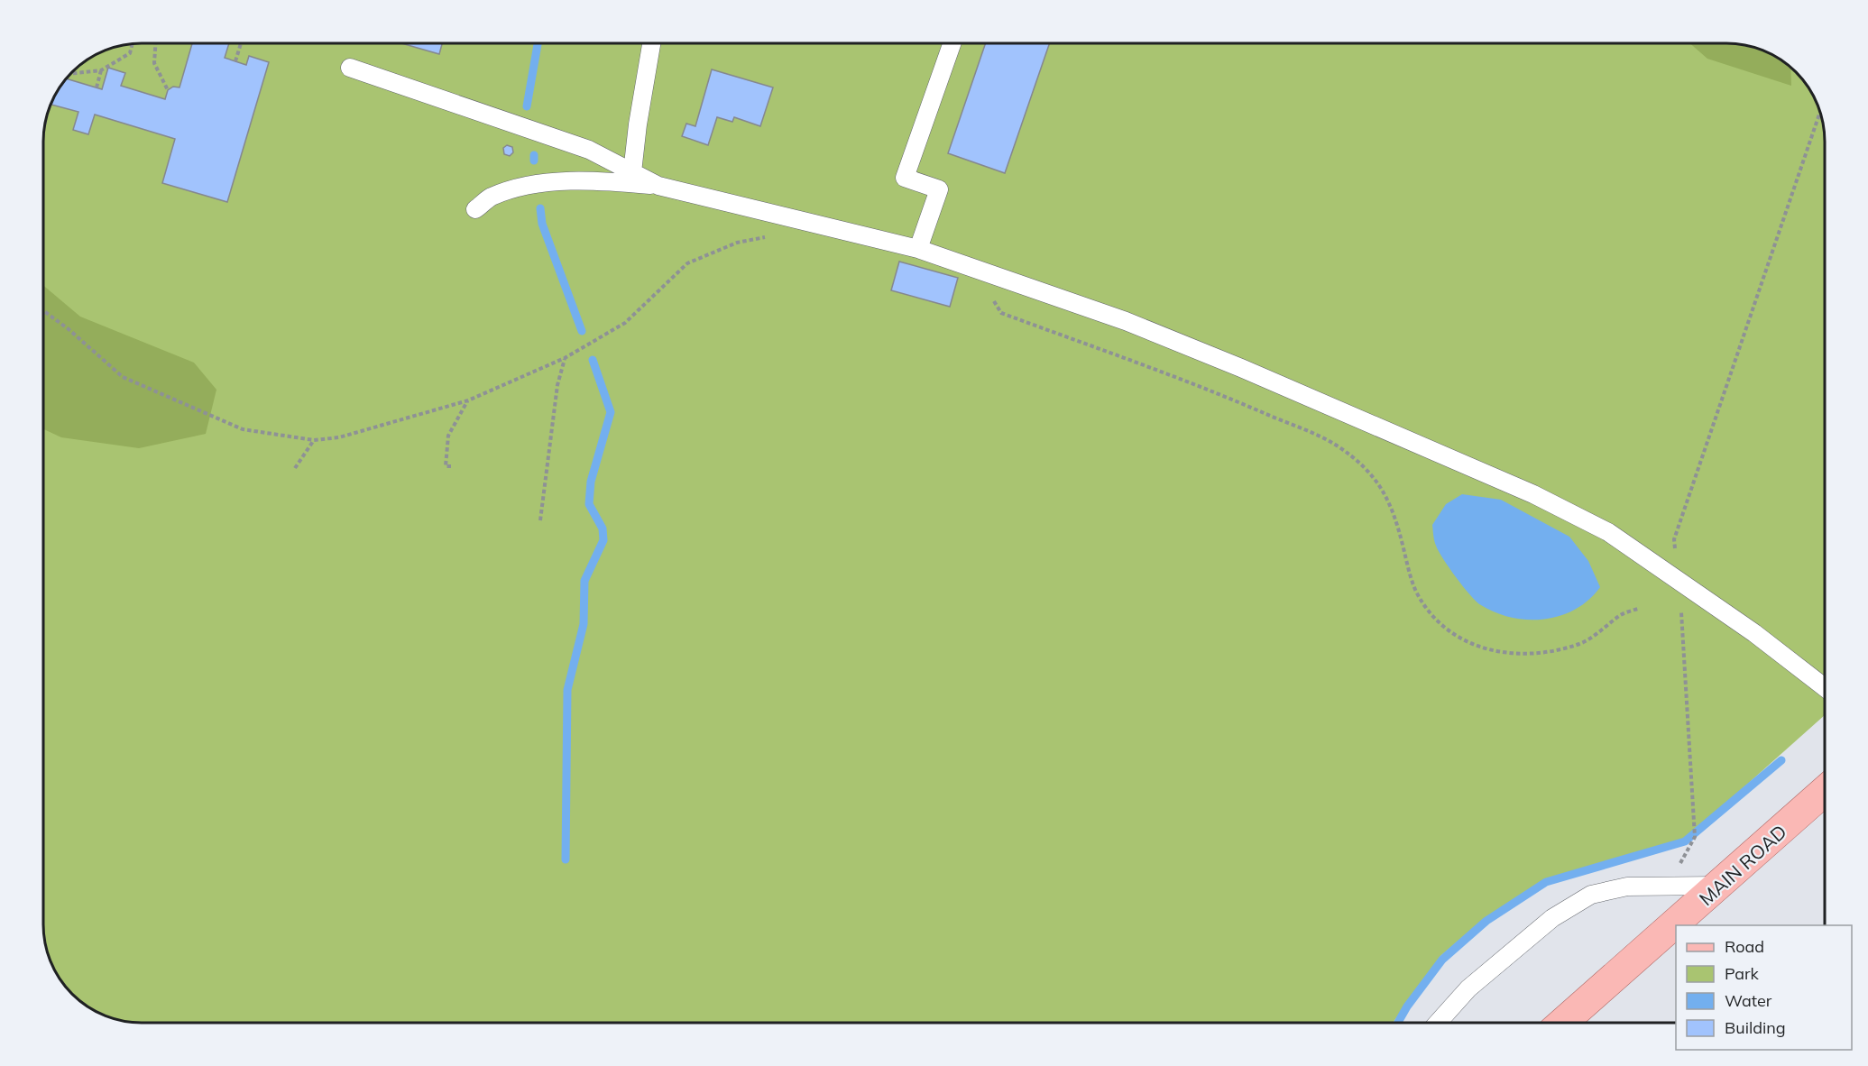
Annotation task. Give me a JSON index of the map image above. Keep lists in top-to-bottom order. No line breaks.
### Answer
{"streets":{"main road":["MAIN ROAD"]},"legend":["Road","Park","Water","Building"]}
